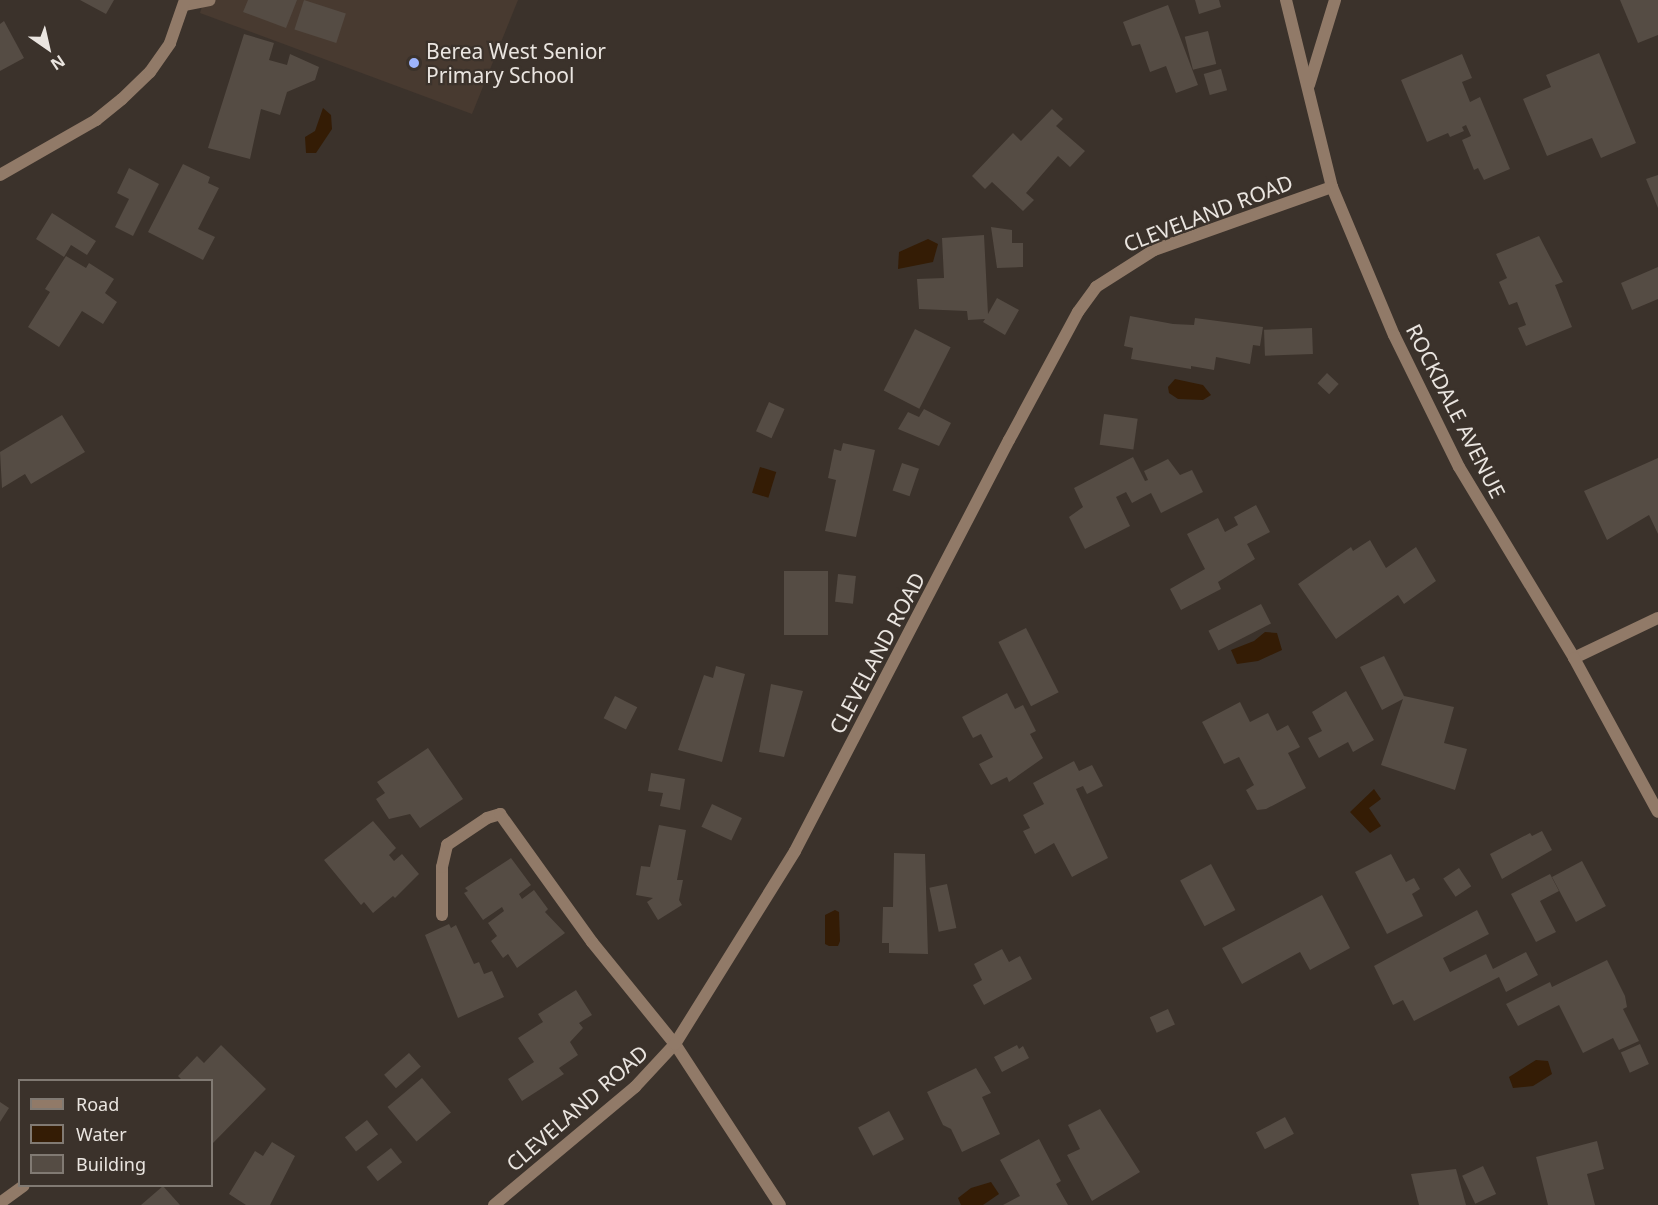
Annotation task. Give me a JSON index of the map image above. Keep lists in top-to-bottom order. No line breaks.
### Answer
{"streets":{"street":["CLEVELAND ROAD","ROCKDALE AVENUE"]},"crossings":[["CLEVELAND ROAD","ROCKDALE AVENUE"]],"places":["Berea West Senior Primary School"],"legend":["Road","Water","Building"],"north":"bottom right"}
